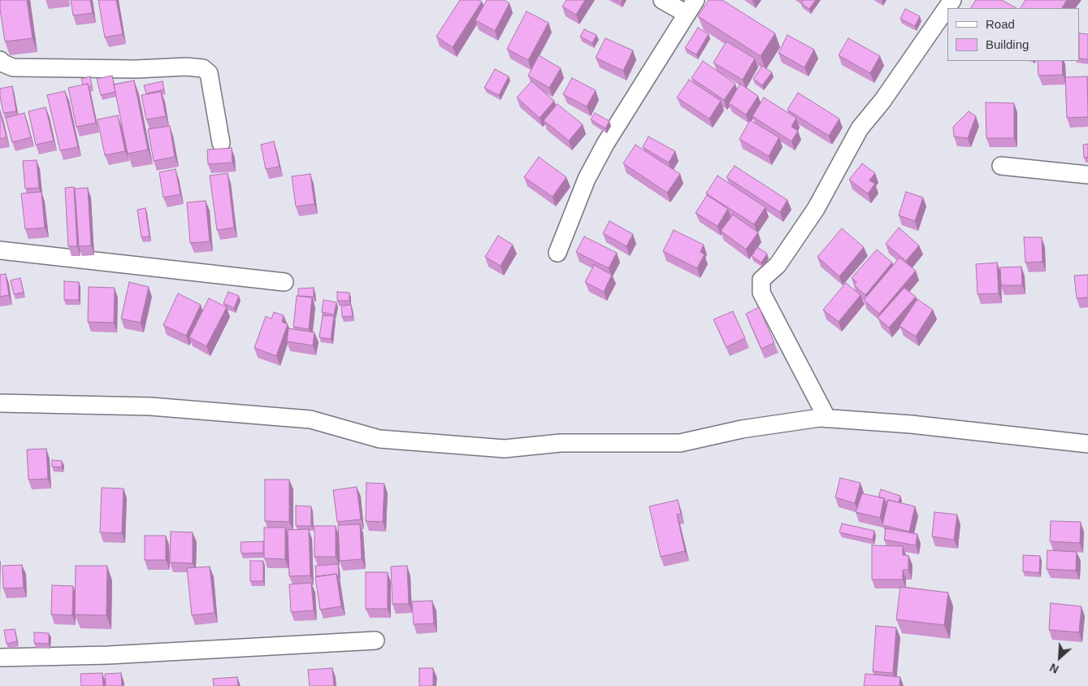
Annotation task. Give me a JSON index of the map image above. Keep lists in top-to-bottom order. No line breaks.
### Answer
{"legend":["Road","Building"],"north":"bottom left"}
